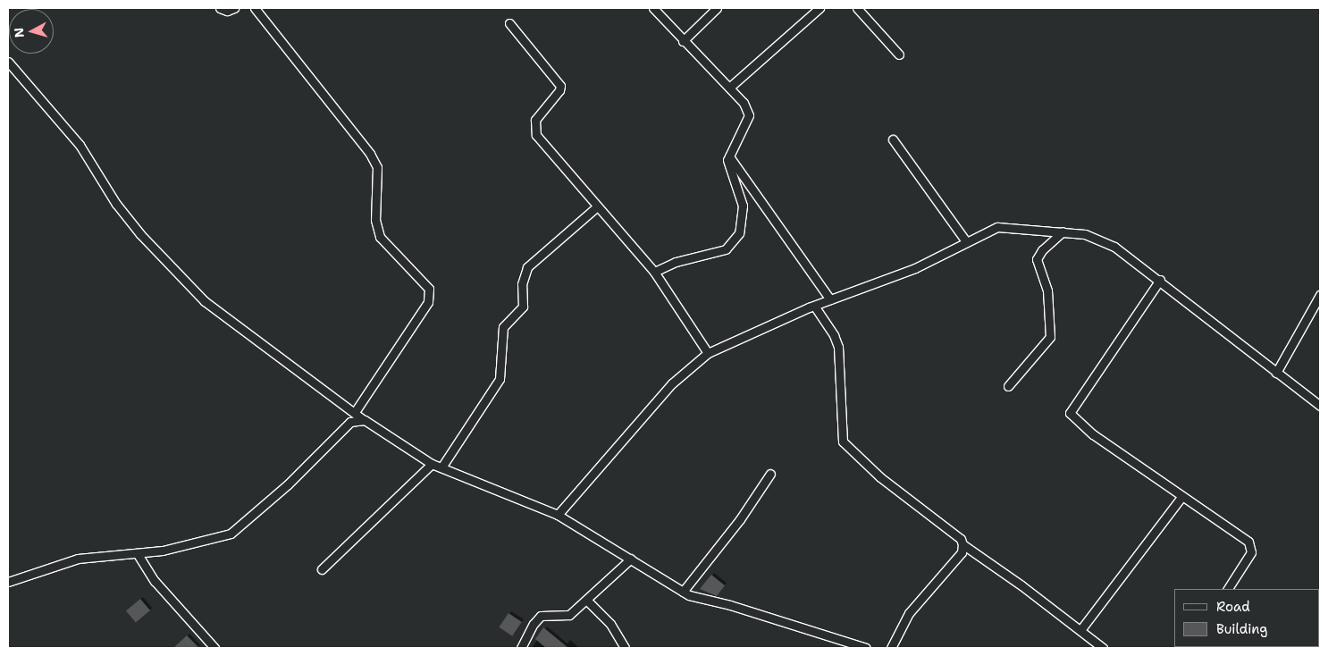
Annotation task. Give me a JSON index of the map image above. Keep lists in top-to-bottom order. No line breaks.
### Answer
{"legend":["Road","Building"],"north":"left"}
